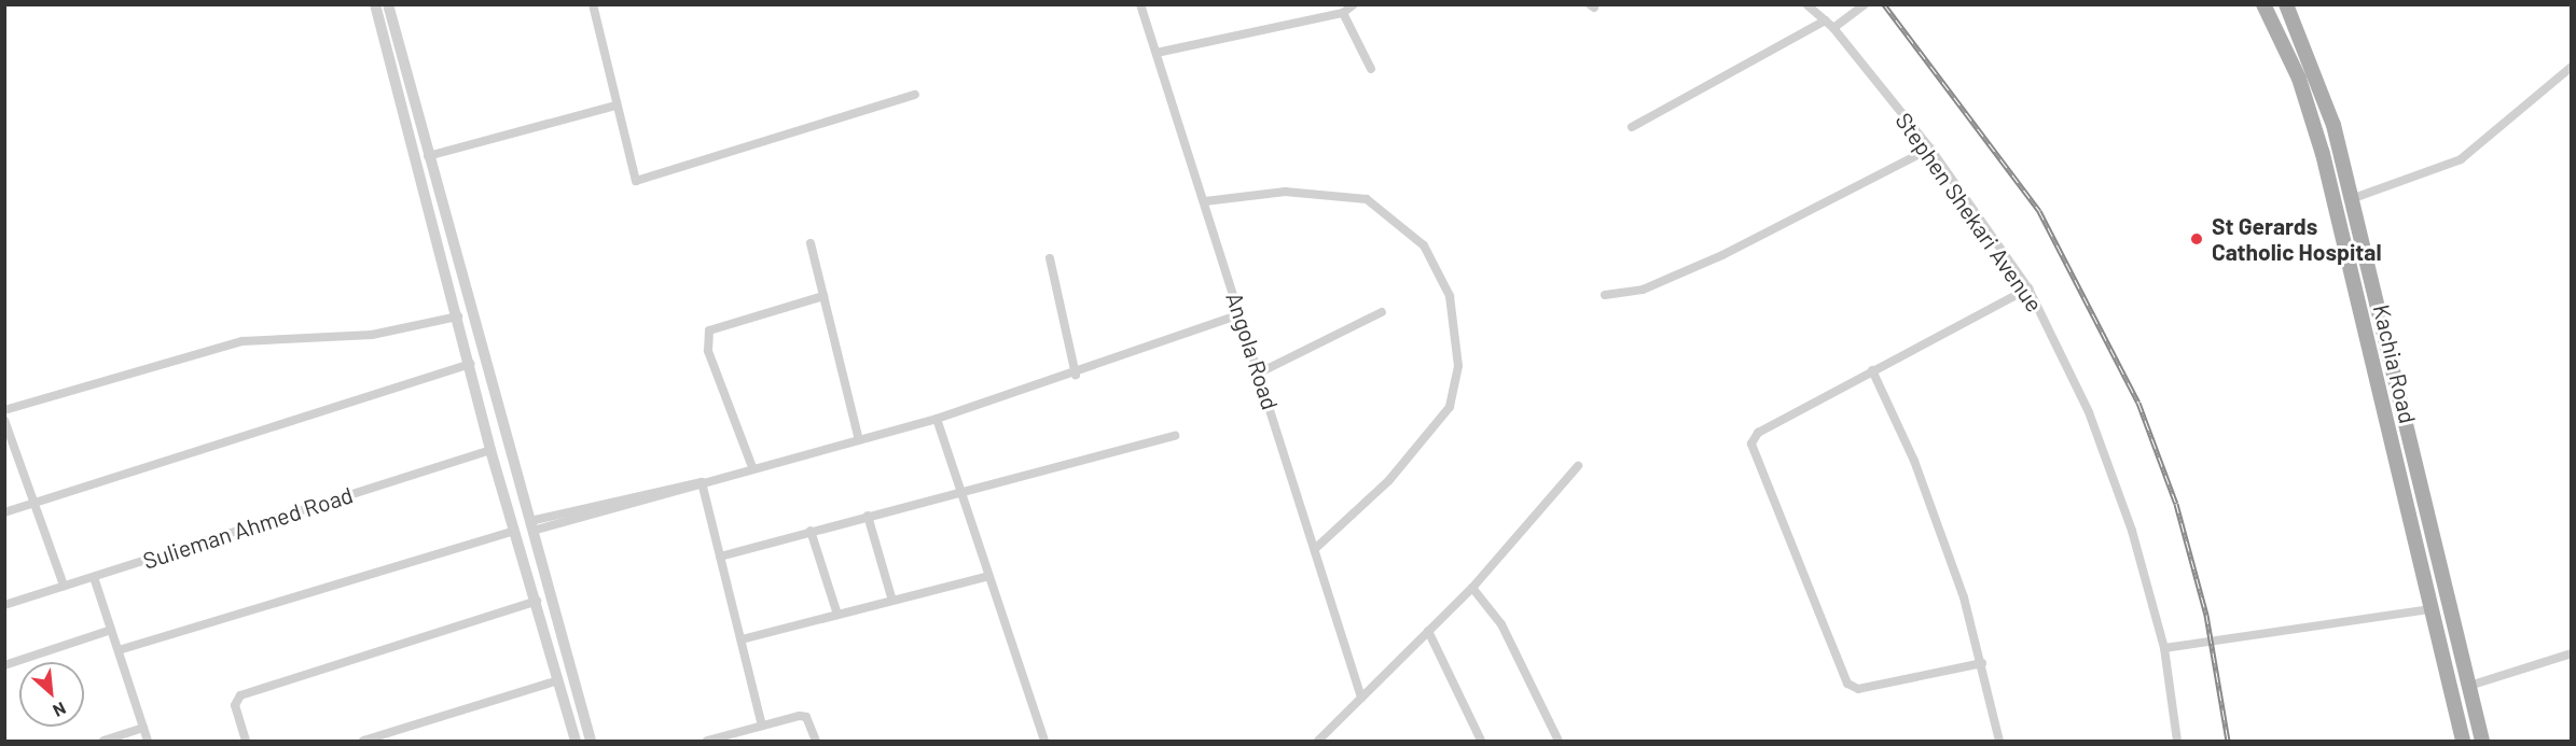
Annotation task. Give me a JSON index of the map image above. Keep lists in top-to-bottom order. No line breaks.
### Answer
{"streets":{"main road":["Kachia Road"],"street":["Stephen Shekari Avenue","Angola Road","Sulieman Ahmed Road"]},"places":["St Gerards Catholic Hospital"],"north":"bottom right"}
